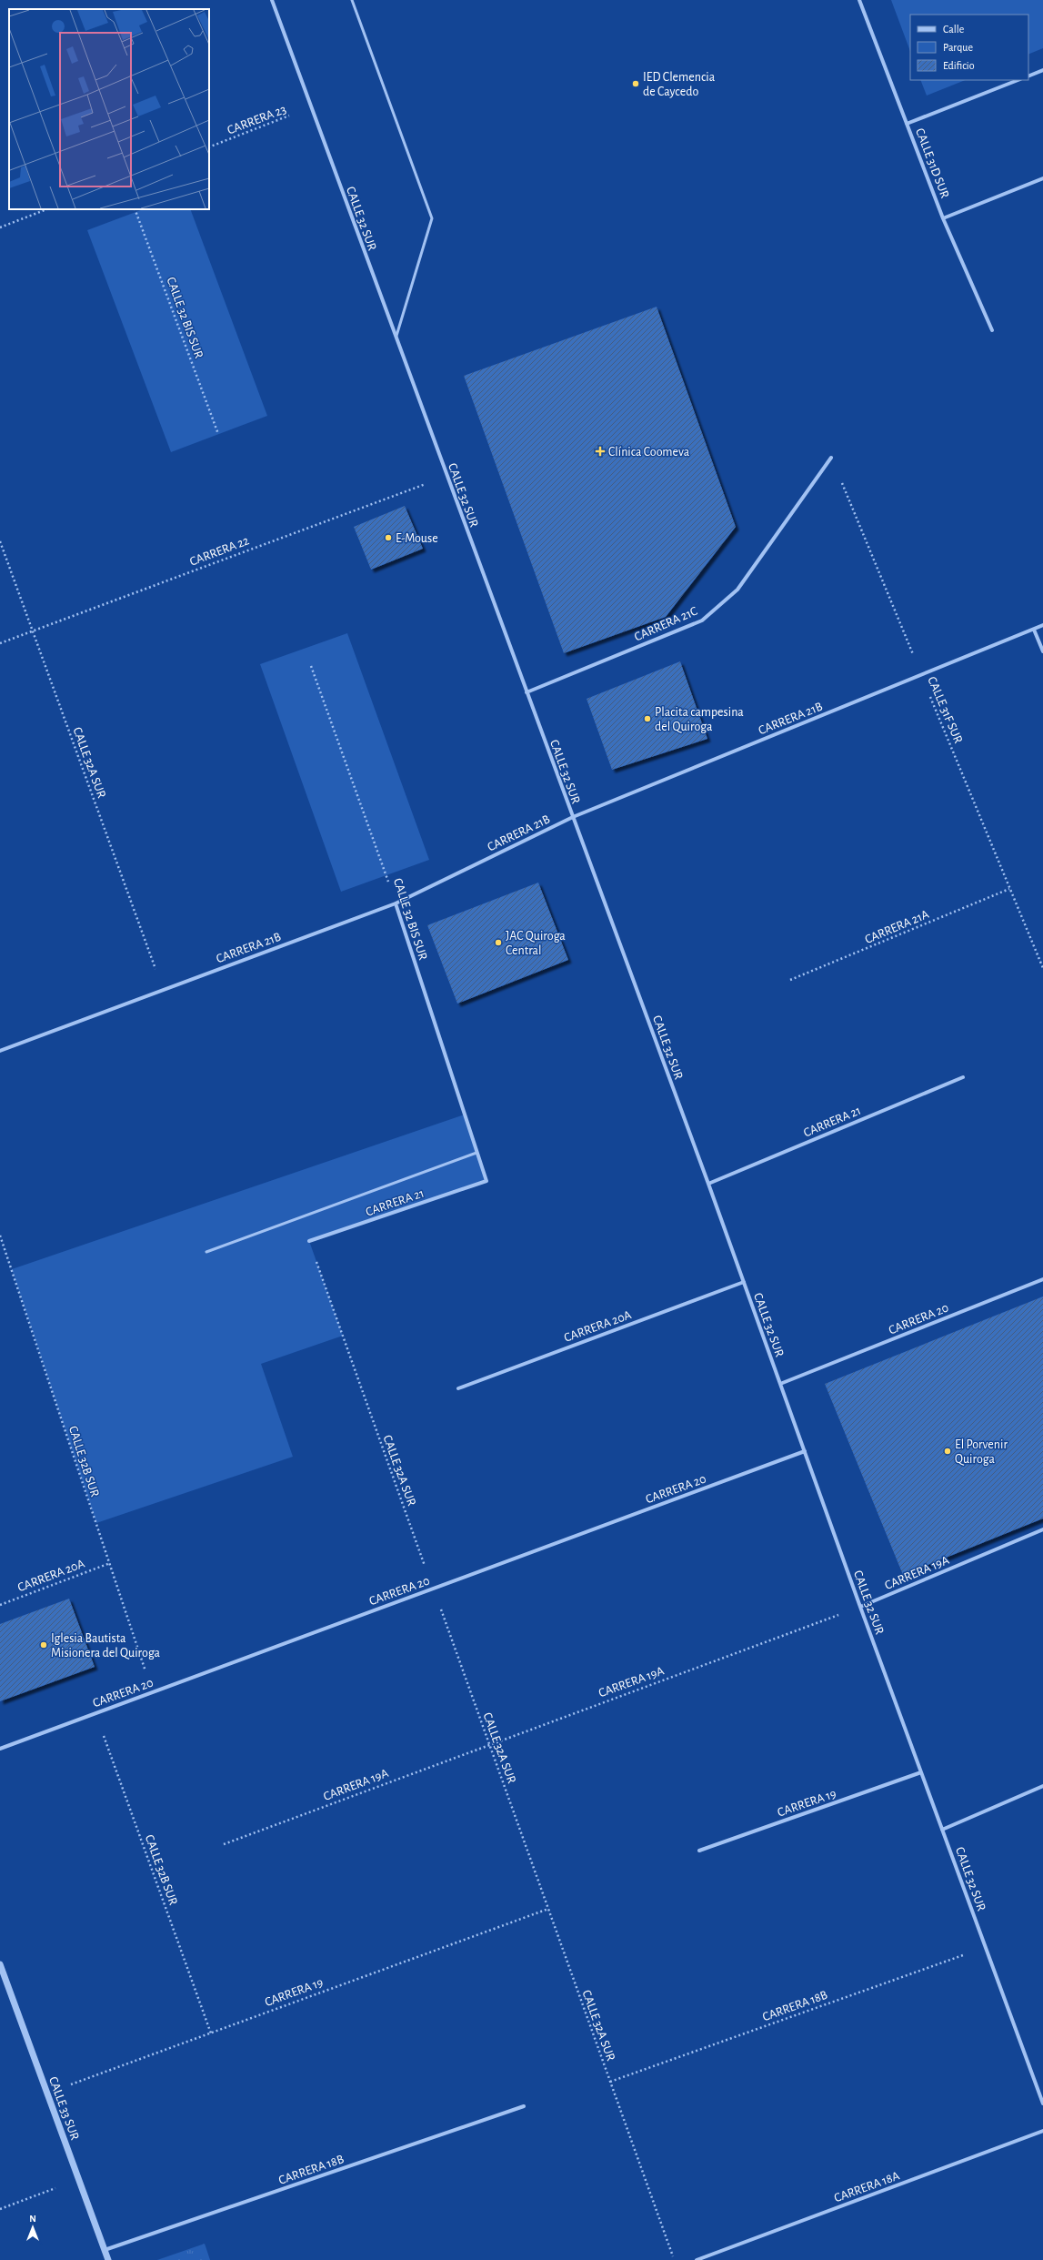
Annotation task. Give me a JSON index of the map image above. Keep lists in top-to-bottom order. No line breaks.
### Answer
{"streets":{"street":["CALLE 31D SUR","CALLE 32 SUR","CALLE 32 BIS SUR","CARRERA 21C","CARRERA 21B","CARRERA 21","CARRERA 20","CARRERA 20A","CARRERA 19A","CARRERA 19","CARRERA 18B","CALLE 33 SUR","CARRERA 18A"],"path":["CARRERA 23","CARRERA 22","CALLE 31F SUR","CALLE 32A SUR","CARRERA 21A","CALLE 32B SUR"]},"crossings":[["CARRERA 23","CALLE 32 SUR"],["CALLE 32 SUR","CARRERA 22"],["CALLE 32 SUR","CARRERA 21C"],["CALLE 32 SUR","CARRERA 21B"],["CALLE 32 SUR","CARRERA 21"],["CALLE 32 SUR","CARRERA 20"],["CALLE 32 SUR","CARRERA 20A"],["CALLE 32 SUR","CARRERA 19A"],["CALLE 32 SUR","CARRERA 19"],["CALLE 32 SUR","CARRERA 18B"],["CALLE 32 BIS SUR","CARRERA 21B"],["CALLE 32 BIS SUR","CARRERA 21"],["CARRERA 22","CALLE 32A SUR"],["CARRERA 21C","CALLE 31F SUR"],["CALLE 31F SUR","CARRERA 21B"],["CALLE 31F SUR","CARRERA 21A"],["CARRERA 21B","CALLE 32A SUR"],["CALLE 32A SUR","CARRERA 21"],["CALLE 32A SUR","CARRERA 20"],["CALLE 32A SUR","CARRERA 19A"],["CALLE 32A SUR","CARRERA 19"],["CALLE 32A SUR","CARRERA 18B"],["CARRERA 20","CALLE 32B SUR"],["CARRERA 20A","CALLE 32B SUR"],["CALLE 32B SUR","CARRERA 19"],["CARRERA 19","CALLE 33 SUR"],["CARRERA 18B","CALLE 33 SUR"]],"places":{"other":["IED Clemencia de Caycedo","E-Mouse","Placita campesina del Quiroga","JAC Quiroga Central","El Porvenir Quiroga","Iglesia Bautista Misionera del Quiroga"],"health":["Clínica Coomeva"]},"legend":["Calle","Parque","Edificio"],"north":"top"}
